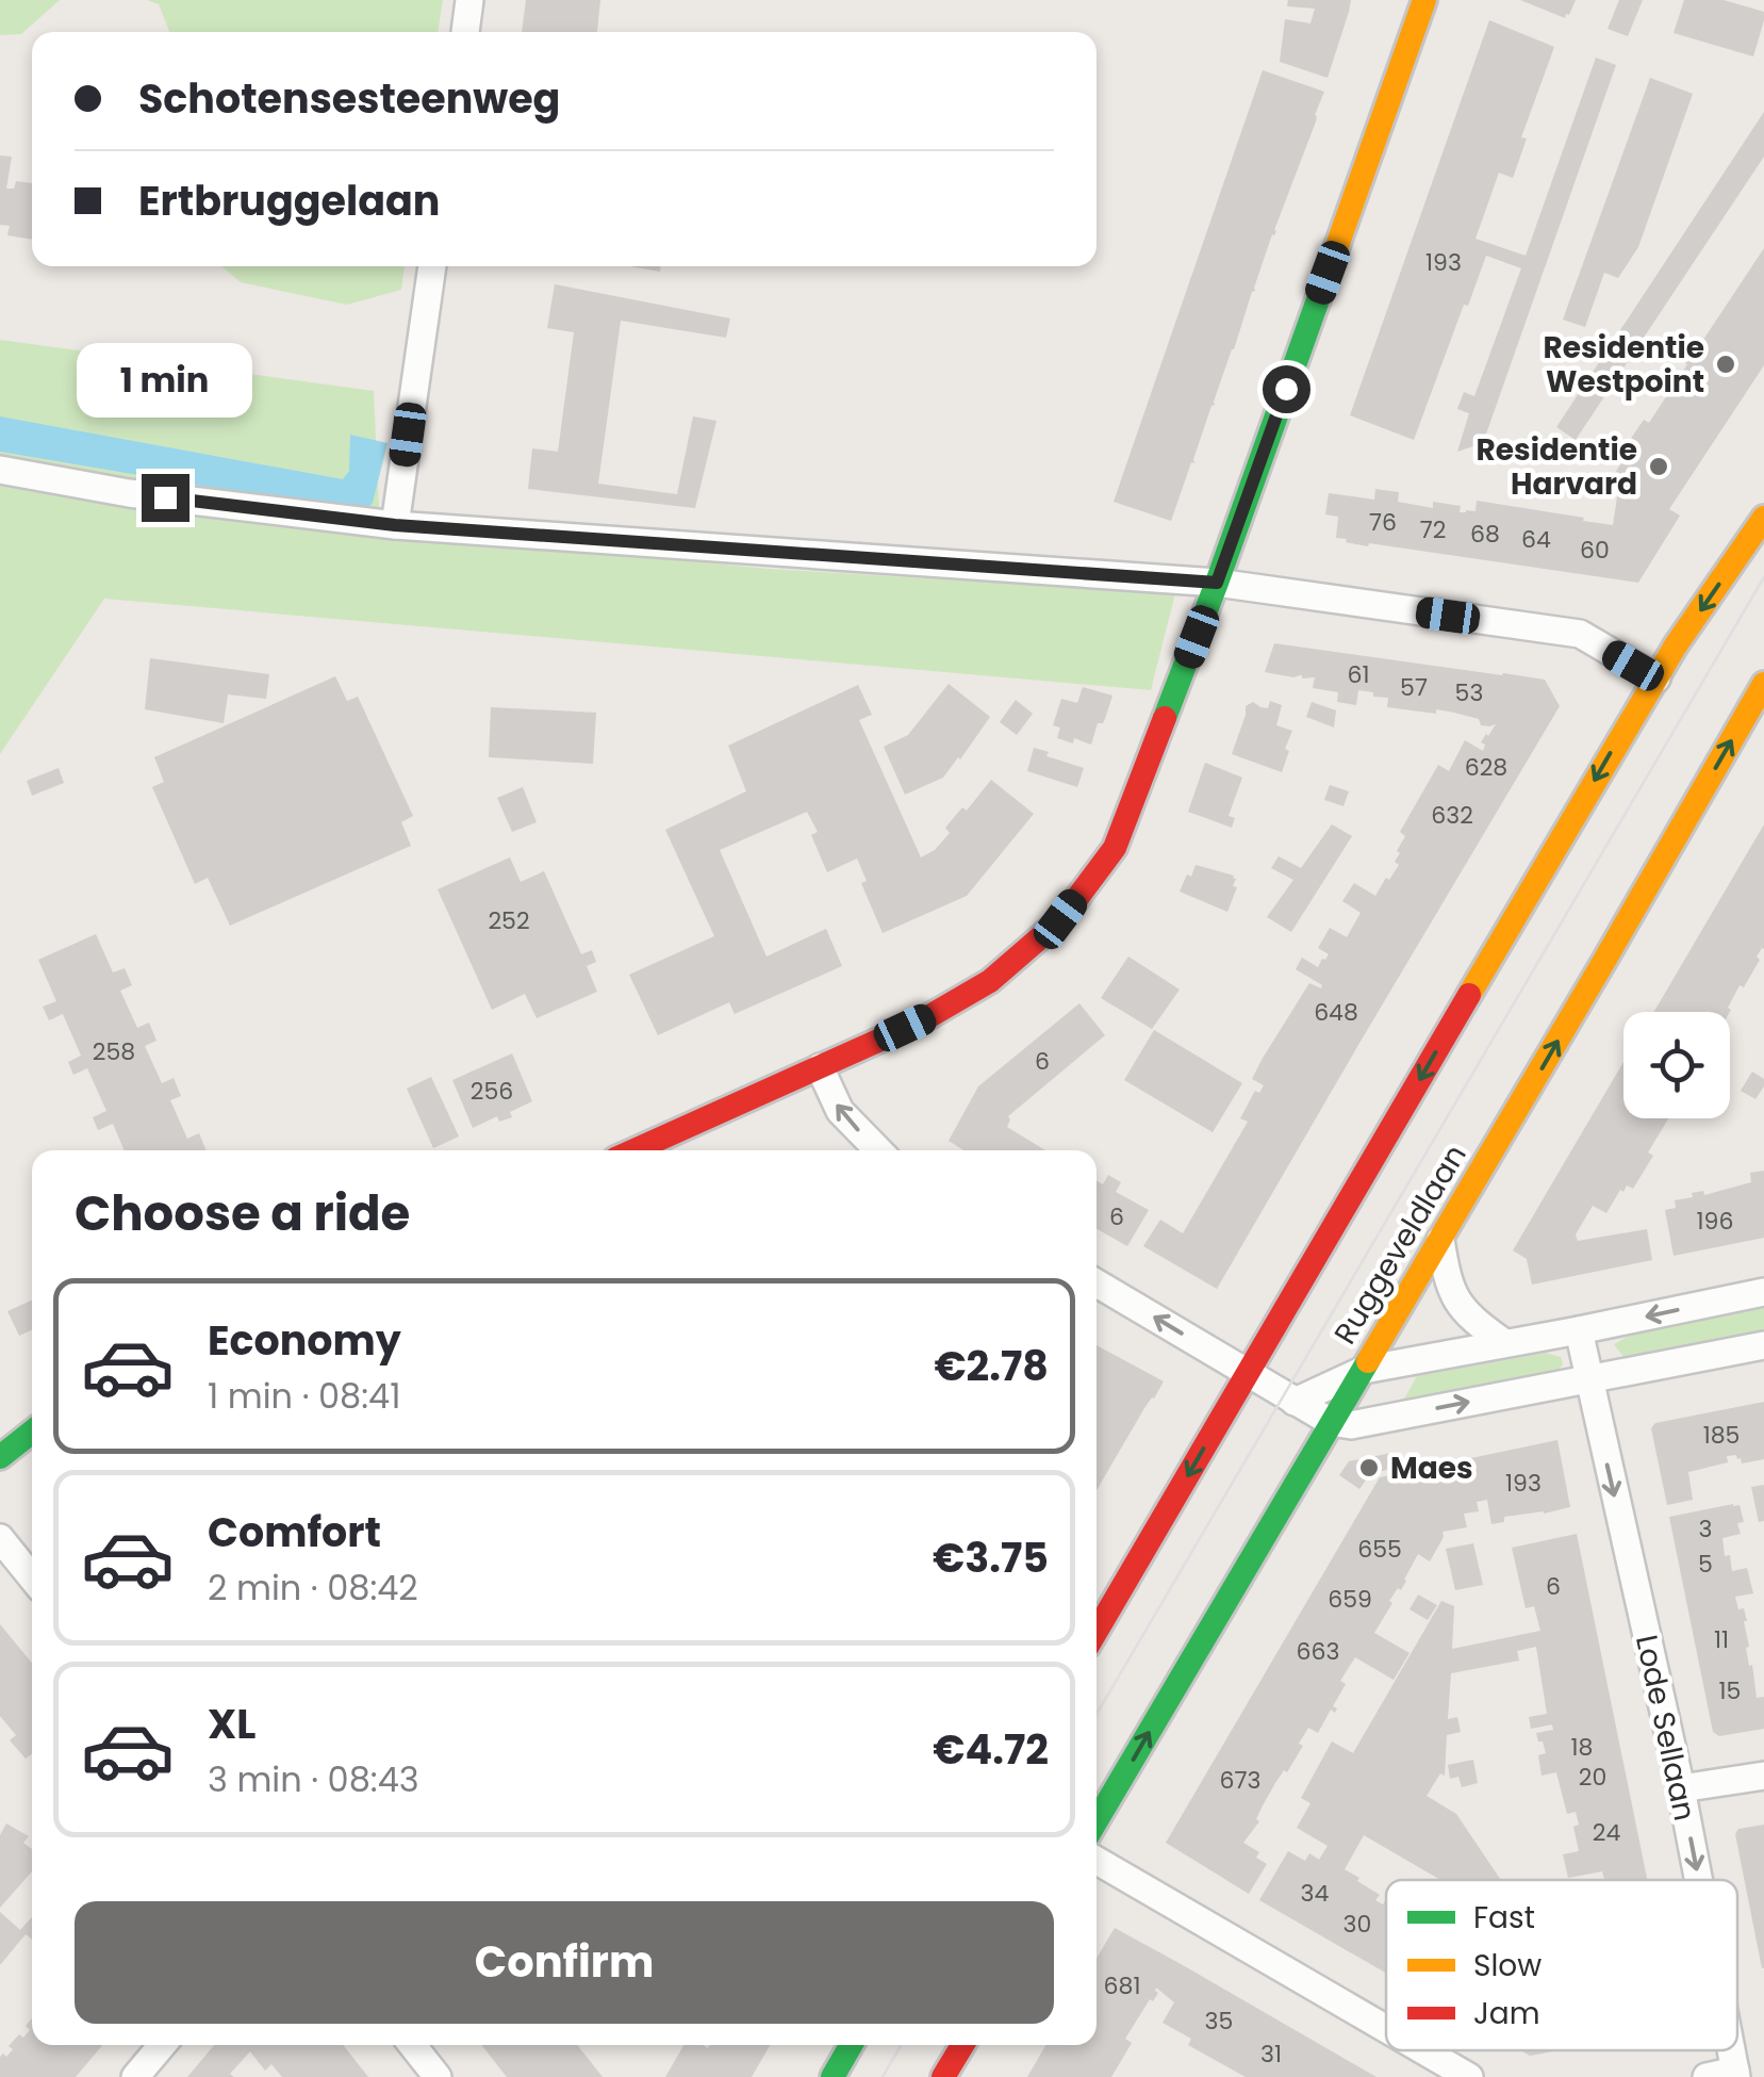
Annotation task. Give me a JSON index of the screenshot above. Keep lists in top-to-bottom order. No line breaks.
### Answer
{"streets":{"street":["Ruggeveldlaan","Lode Sellaan"]},"one_way":["Lode Sellaan"],"places":["Residentie Westpoint","Residentie Harvard","Maes"],"house_numbers":["193","76","72","68","64","60","61","57","53","628","632","252","648","258","6","256","6","196","185","193","3","655","5","6","659","11","663","15","18","20","673","24","34","30","681","35","31"],"legend":["Fast","Slow","Jam"],"page":{"banner":["Schotensesteenweg","Ertbruggelaan"],"bubble":"1 min","heading":"Choose a ride","list":[{"name":"Economy","note":"1 min · 08:41","value":"€2.78"},{"name":"Comfort","note":"2 min · 08:42","value":"€3.75"},{"name":"XL","note":"3 min · 08:43","value":"€4.72"}],"buttons":"Confirm"}}
